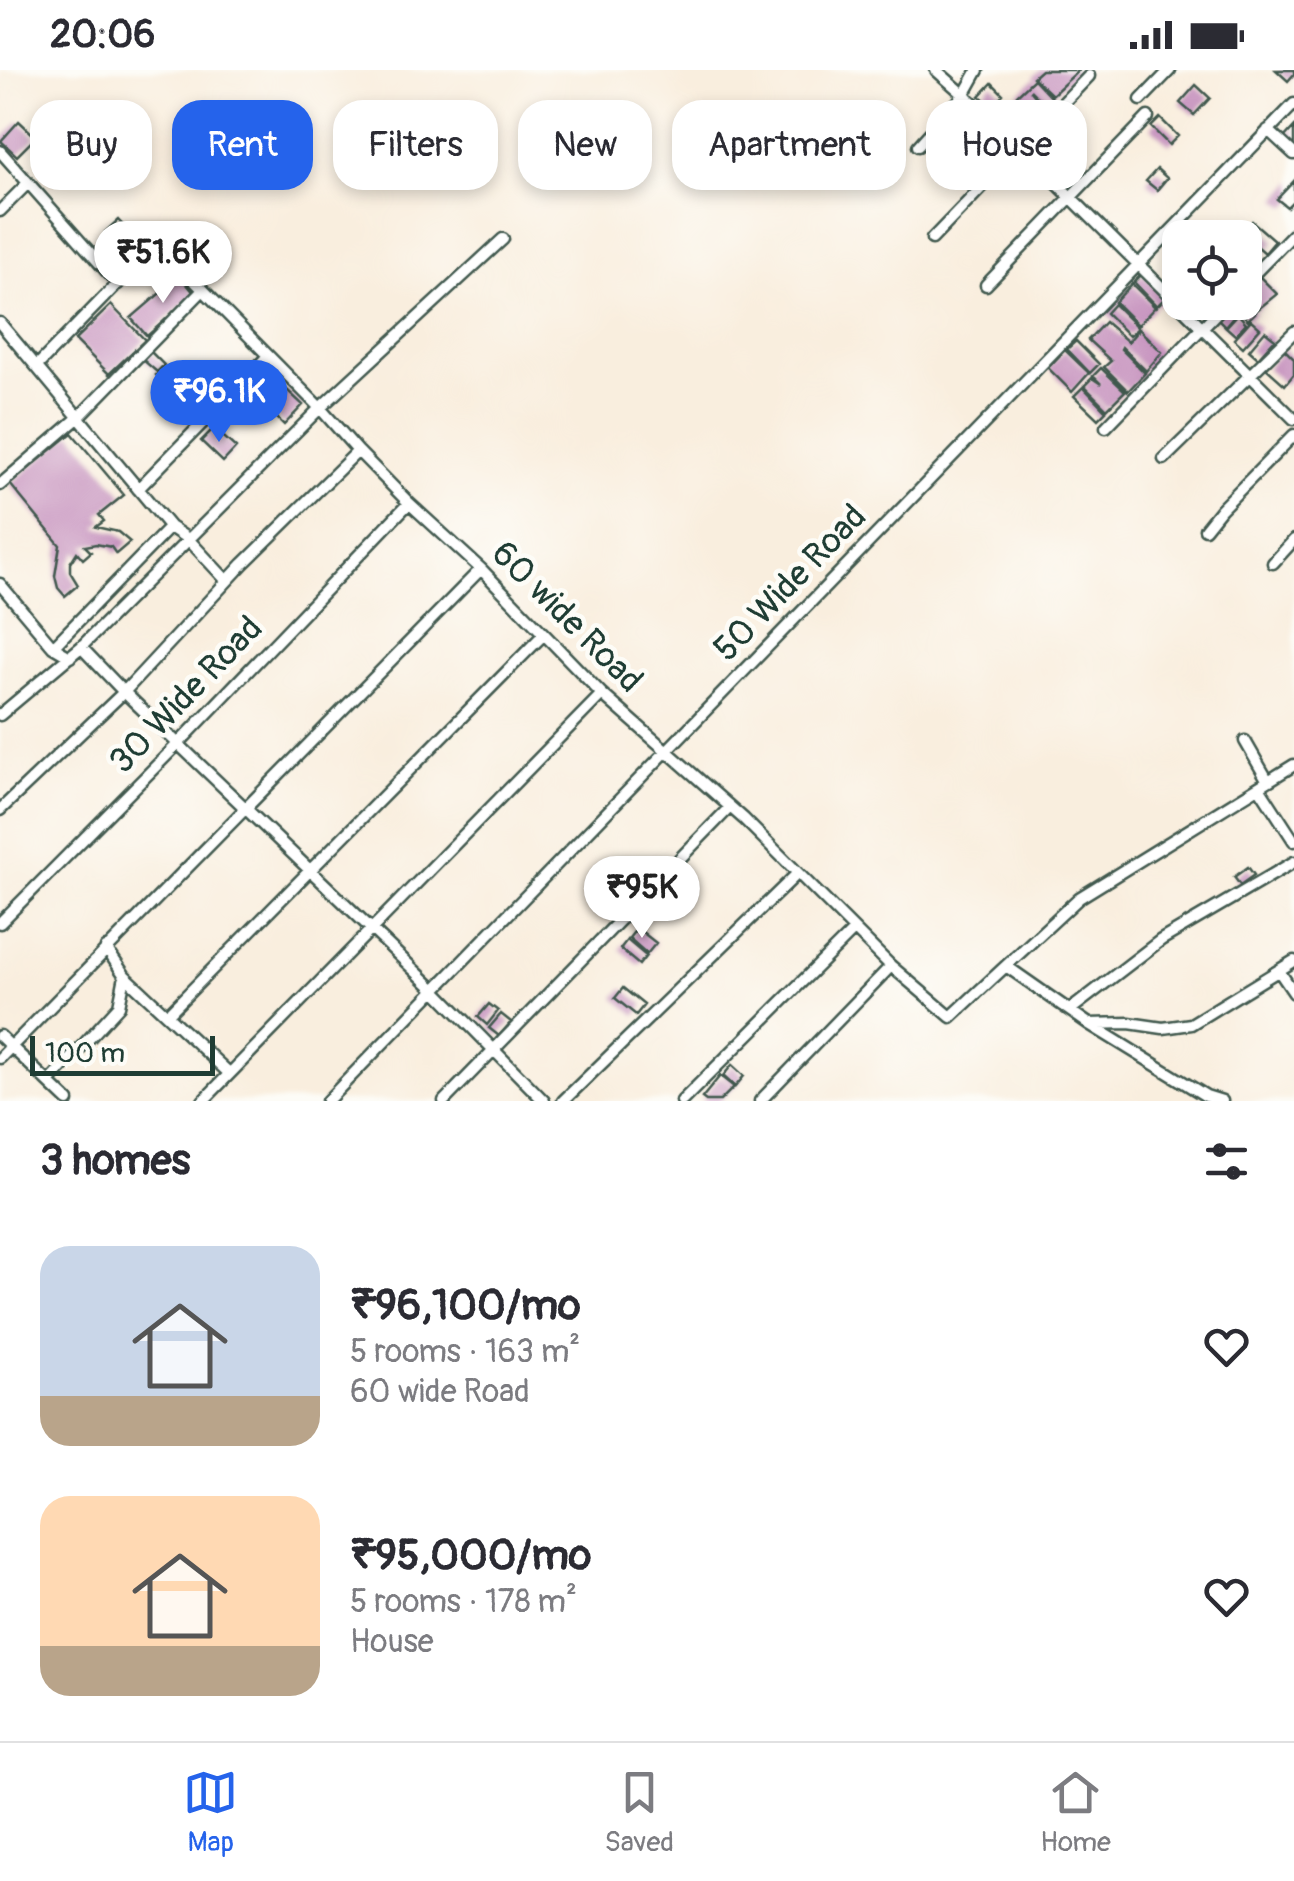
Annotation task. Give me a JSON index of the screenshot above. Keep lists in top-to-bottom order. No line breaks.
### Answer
{"streets":{"street":["50 Wide Road","60 wide Road","30 Wide Road"]},"crossings":[["50 Wide Road","60 wide Road"],["60 wide Road","30 Wide Road"]],"scale_bar":"100 m","page":{"status":"20:06","chip":["Buy","Rent","Filters","New","Apartment","House"],"price":["₹51.6K","₹96.1K","₹95K"],"scale":"100 m","heading":"3 homes","list":[{"name":"₹96,100/mo","note":"5 rooms · 163 m² · 60 wide Road"},{"name":"₹95,000/mo","note":"5 rooms · 178 m² · House"}],"tabs":["Map","Saved","Home"]}}
